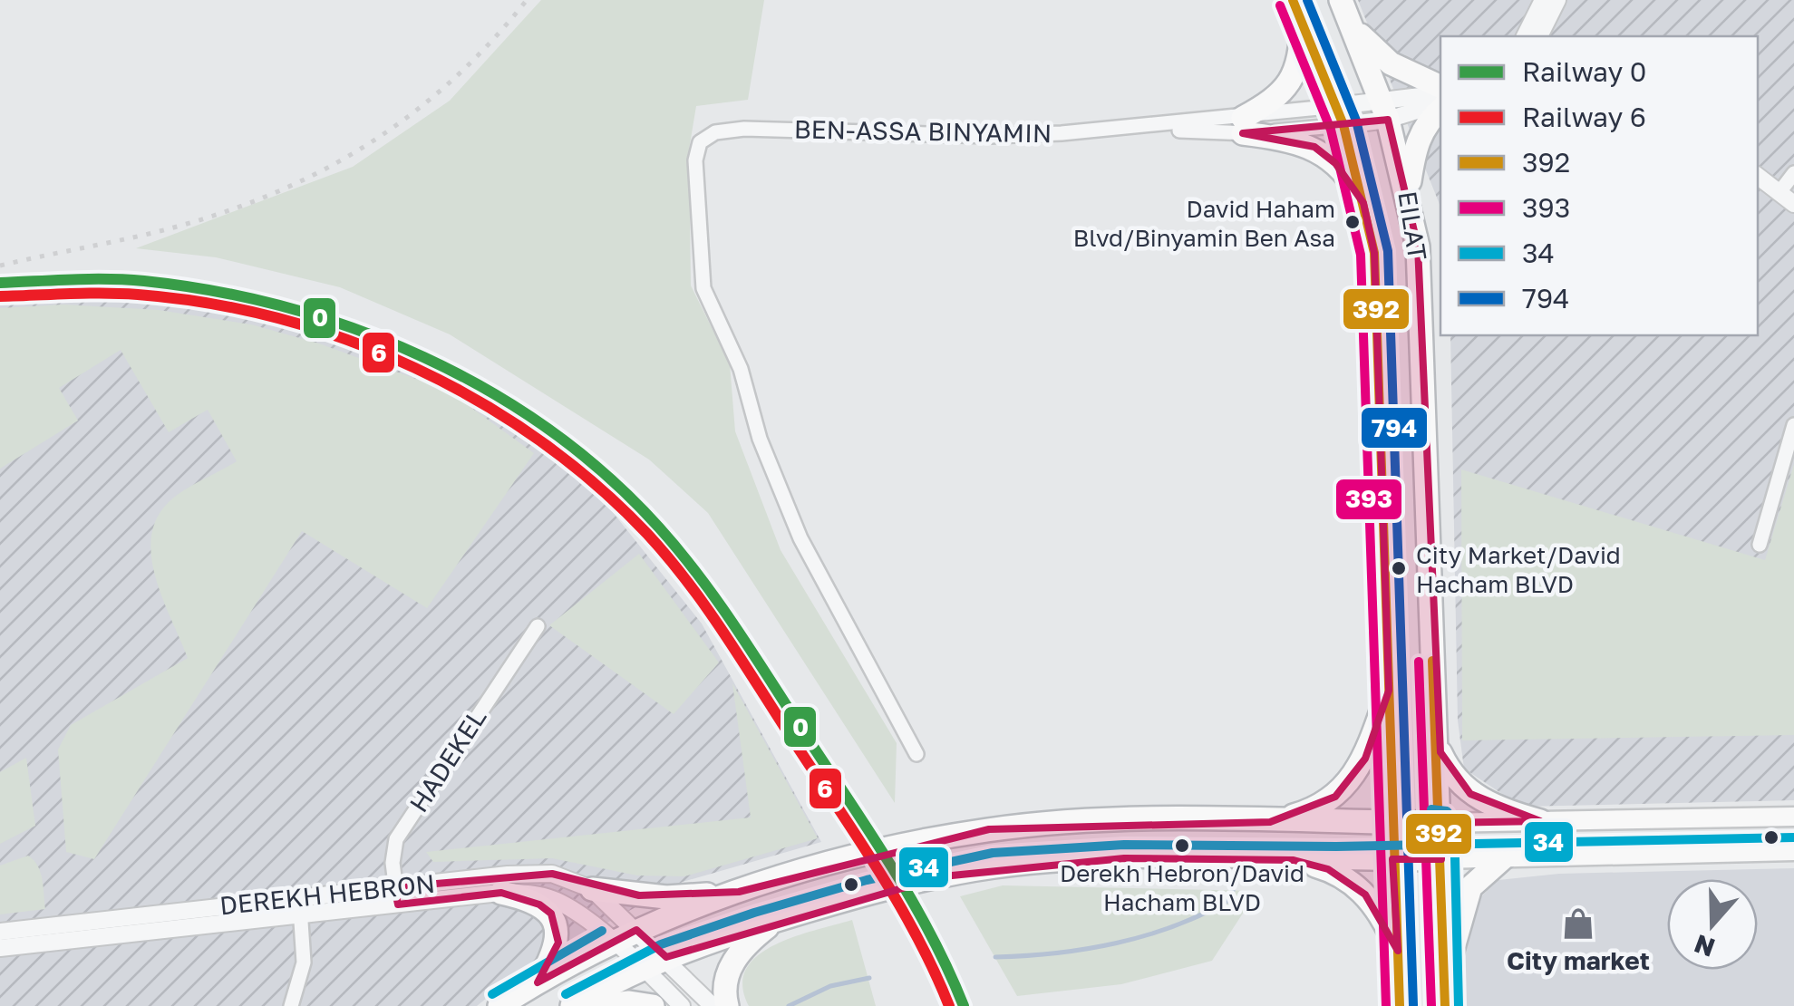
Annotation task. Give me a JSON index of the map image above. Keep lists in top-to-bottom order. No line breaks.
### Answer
{"streets":{"highway":["EILAT"],"street":["BEN-ASSA BINYAMIN","HADEKEL","DEREKH HEBRON"]},"crossings":[["BEN-ASSA BINYAMIN","EILAT"],["HADEKEL","DEREKH HEBRON"]],"places":{"other":["David Haham Blvd/Binyamin Ben Asa","City Market/David Hacham BLVD","Derekh Hebron/David Hacham BLVD"],"shop":["City market"]},"lines":["transit line 392","transit line 794","transit line 393","rail line 0","rail line 6","transit line 34"],"legend":["Railway 0","Railway 6","392","393","34","794"],"north":"bottom"}
